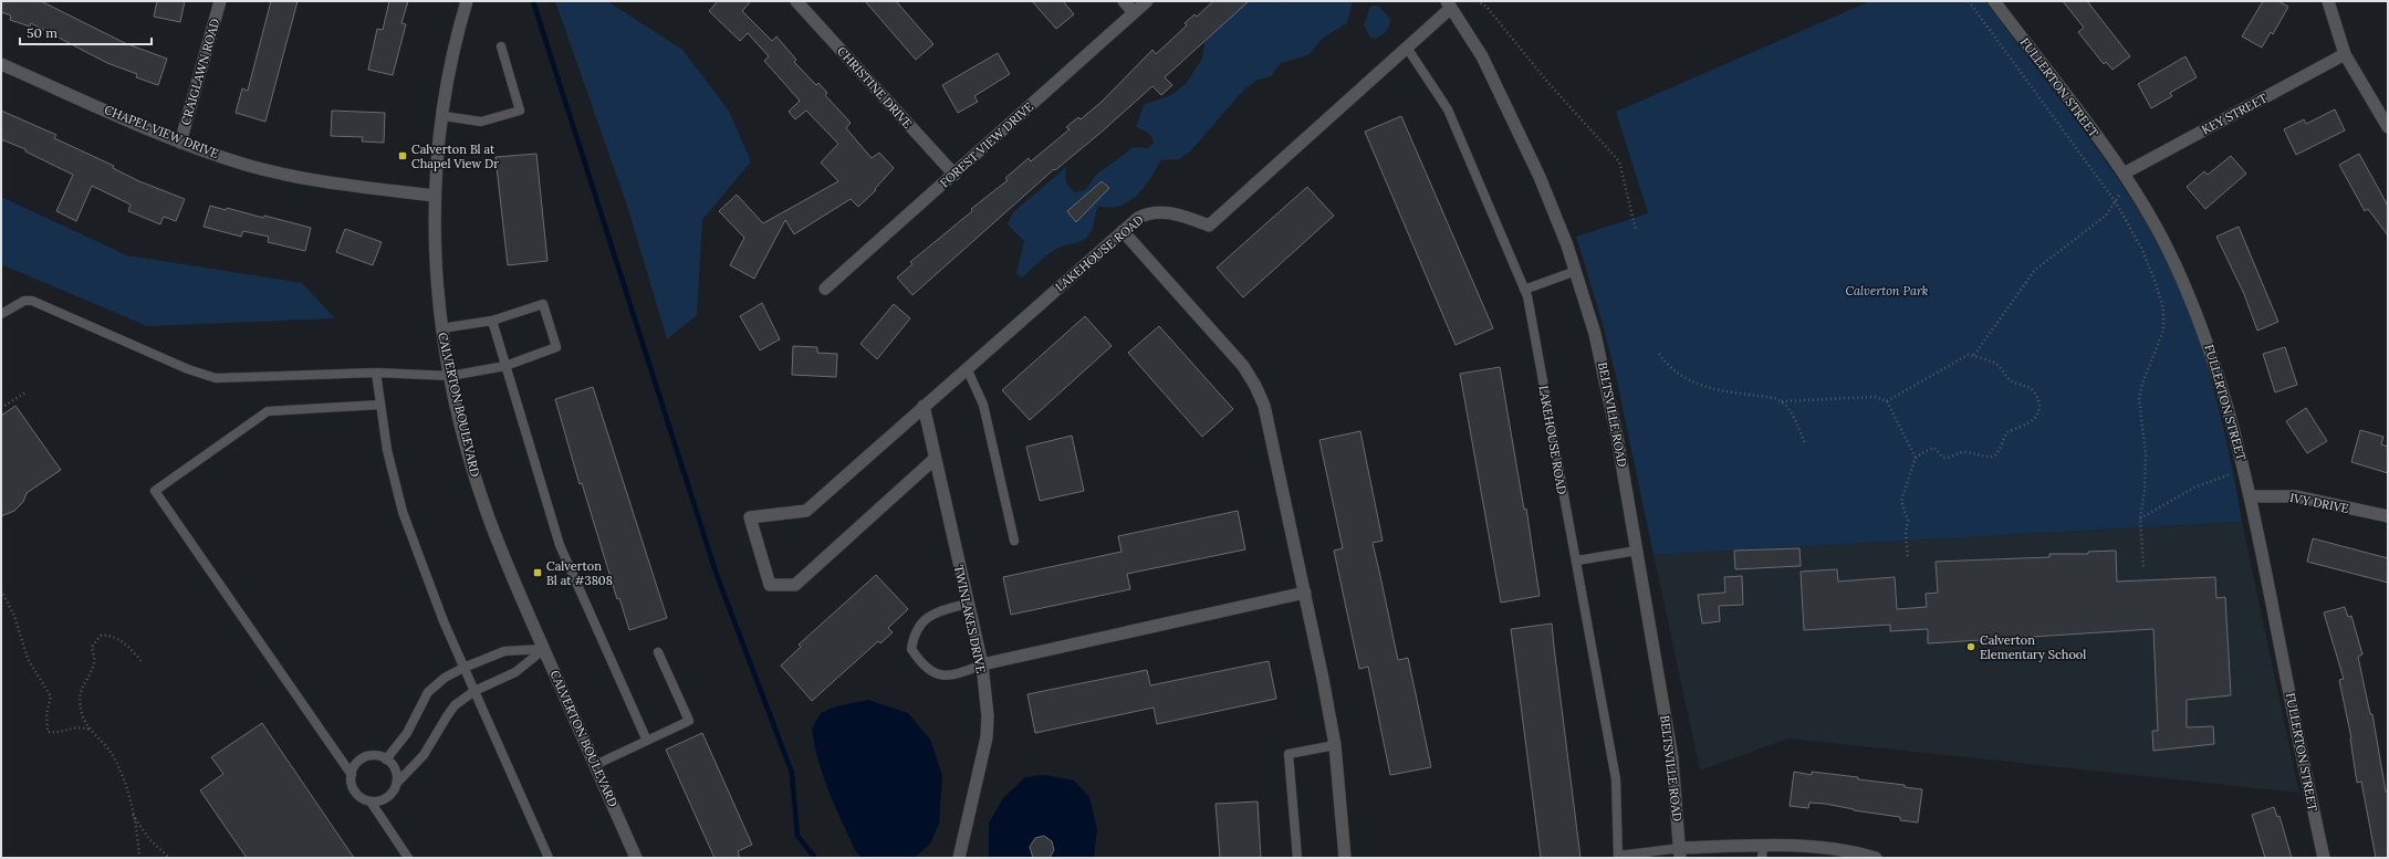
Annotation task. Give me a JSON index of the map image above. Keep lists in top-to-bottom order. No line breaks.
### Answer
{"streets":{"street":["CRAIGLAWN ROAD","CHRISTINE DRIVE","FULLERTON STREET","KEY STREET","CHAPEL VIEW DRIVE","FOREST VIEW DRIVE","LAKEHOUSE ROAD","CALVERTON BOULEVARD","BELTSVILLE ROAD","IVY DRIVE","TWINLAKES DRIVE"]},"crossings":[["CRAIGLAWN ROAD","CHAPEL VIEW DRIVE"],["CHRISTINE DRIVE","FOREST VIEW DRIVE"],["FULLERTON STREET","KEY STREET"],["FULLERTON STREET","IVY DRIVE"],["CHAPEL VIEW DRIVE","CALVERTON BOULEVARD"],["LAKEHOUSE ROAD","BELTSVILLE ROAD"],["LAKEHOUSE ROAD","TWINLAKES DRIVE"]],"parks":["Calverton Park"],"places":{"transit":["Calverton Bl at Chapel View Dr","Calverton Bl at #3808"],"other":["Calverton Elementary School"]},"scale_bar":"50 m"}
